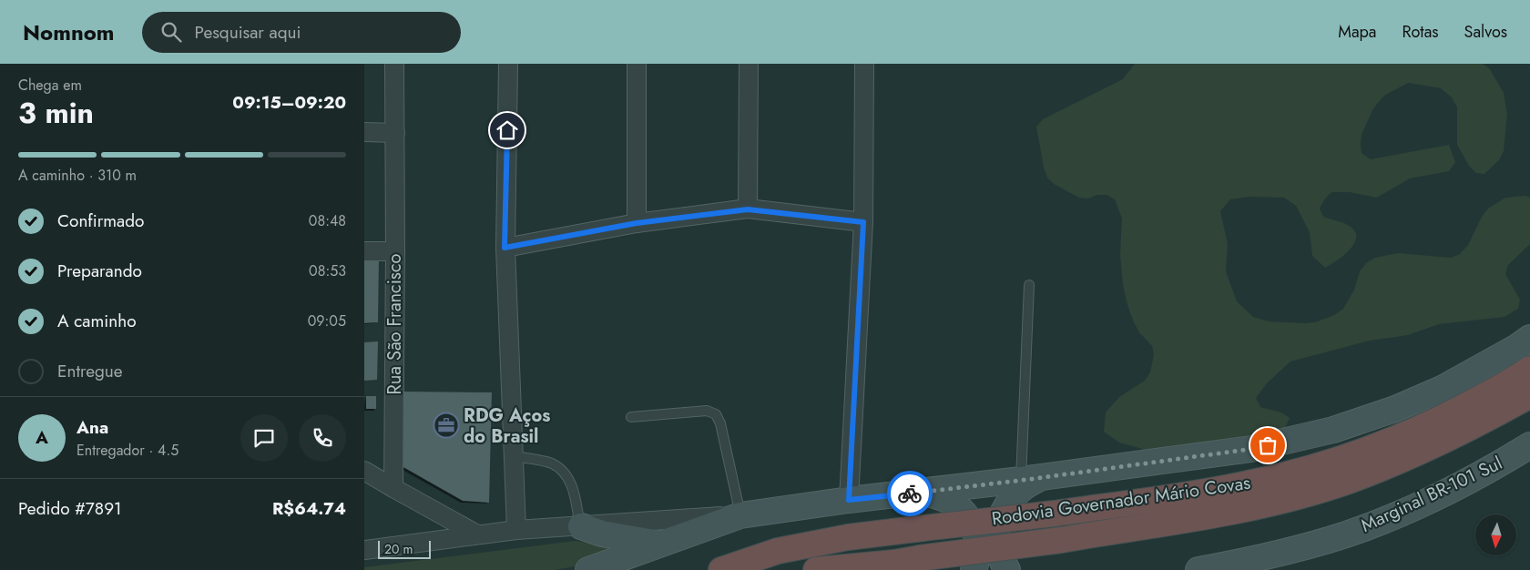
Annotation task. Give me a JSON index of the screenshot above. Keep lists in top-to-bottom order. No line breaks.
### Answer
{"streets":{"highway":["Rodovia Governador Mário Covas"],"main road":["Marginal BR-101 Sul"],"street":["Rua São Francisco"]},"places":{"office":["RDG Aços do Brasil"]},"scale_bar":"20 m","north":"bottom","page":{"header":"Nomnom","search":"Pesquisar aqui","nav":["Mapa","Rotas","Salvos"],"heading":["3 min","Chega em","09:15–09:20"],"panel":["Ana","Entregador · 4.5","Pedido #7891","R$64.74"],"bar":"A caminho · 310 m","list":[["Confirmado","08:48"],["Preparando","08:53"],["A caminho","09:05"],"Entregue"],"round":"A","scale":"20 m"}}
